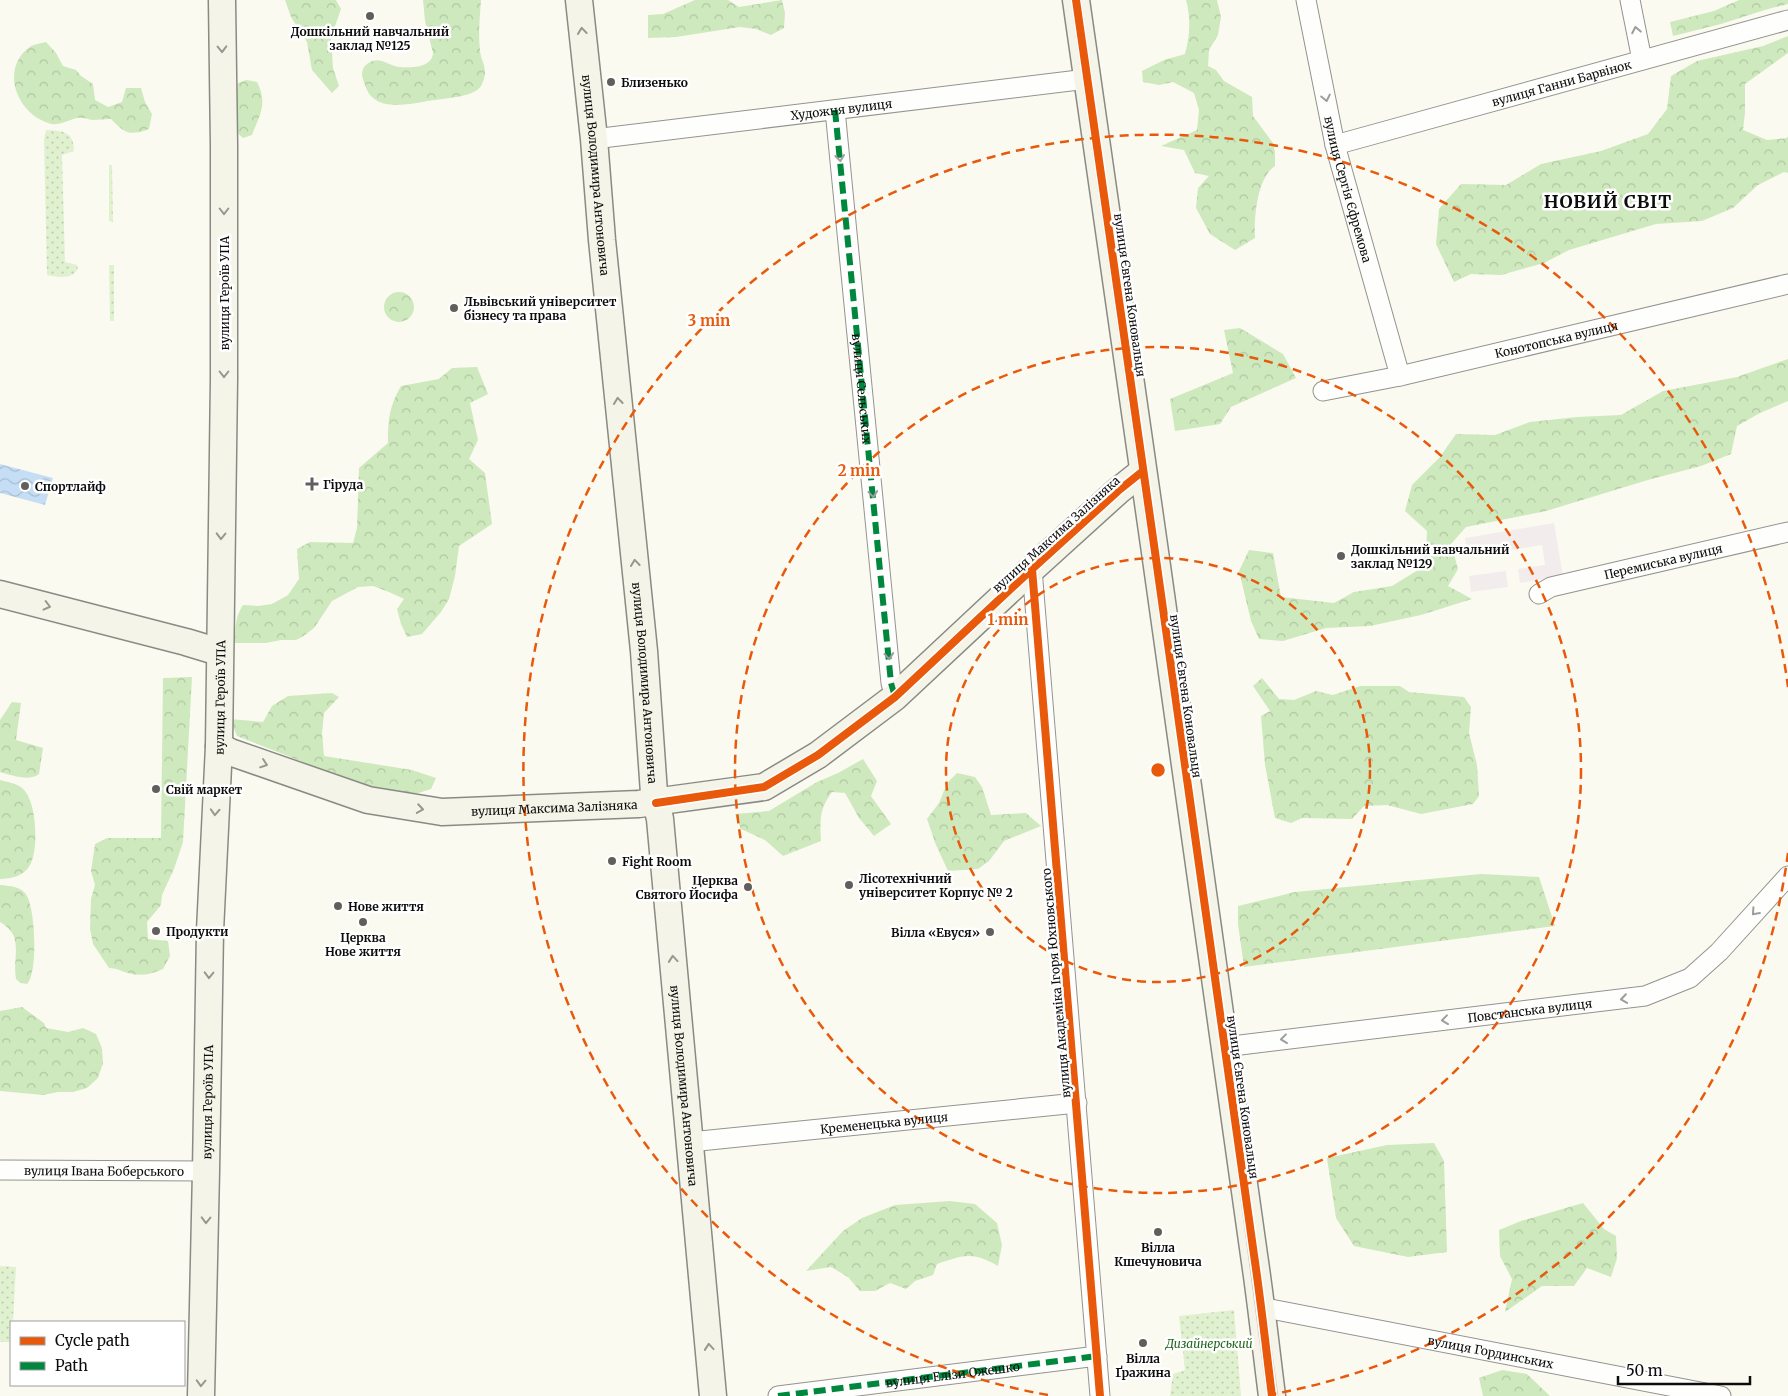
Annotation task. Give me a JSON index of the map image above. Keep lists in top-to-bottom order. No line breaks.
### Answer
{"streets":{"main road":["вулиця Володимира Антоновича","вулиця Героїв УПА","вулиця Євгена Коновальця","вулиця Максима Залізняка"],"street":["вулиця Ганни Барвінок","Художня вулиця","вулиця Сергія Єфремова","Конотопська вулиця","вулиця Сельських","Перемиська вулиця","вулиця Академіка Ігоря Юхновського","Повстанська вулиця","Кременецька вулиця","вулиця Івана Боберського","вулиця Гординських","вулиця Елізи Ожешко"]},"crossings":[["вулиця Ганни Барвінок","вулиця Сергія Єфремова"],["Художня вулиця","вулиця Володимира Антоновича"],["Художня вулиця","вулиця Євгена Коновальця"],["Художня вулиця","вулиця Сельських"],["вулиця Володимира Антоновича","вулиця Максима Залізняка"],["вулиця Володимира Антоновича","Кременецька вулиця"],["вулиця Сергія Єфремова","Конотопська вулиця"],["вулиця Героїв УПА","вулиця Максима Залізняка"],["вулиця Героїв УПА","вулиця Івана Боберського"],["вулиця Євгена Коновальця","вулиця Максима Залізняка"],["вулиця Євгена Коновальця","Повстанська вулиця"],["вулиця Євгена Коновальця","вулиця Гординських"],["вулиця Сельських","вулиця Максима Залізняка"],["вулиця Максима Залізняка","вулиця Академіка Ігоря Юхновського"],["вулиця Академіка Ігоря Юхновського","Кременецька вулиця"],["вулиця Академіка Ігоря Юхновського","вулиця Елізи Ожешко"]],"one_way":["вулиця Володимира Антоновича","вулиця Сергія Єфремова","вулиця Героїв УПА","вулиця Сельських","вулиця Максима Залізняка","Повстанська вулиця"],"districts":["НОВИЙ СВІТ"],"parks":["Дизайнерський"],"places":{"other":["Дошкільний навчальний заклад №125","Близенько","Львівський університет бізнесу та права","Спортлайф","Дошкільний навчальний заклад №129","Свій маркет","Fight Room","Лісотехнічний університет Корпус № 2","Церква Святого Йосифа","Нове життя","Церква Нове життя","Продукти","Вілла «Евуся»","Вілла Кшечуновича","Вілла Ґражина"],"health":["Гіруда"]},"legend":["Cycle path","Path"],"scale_bar":"50 m","rings":["3 min","2 min","1 min"]}
